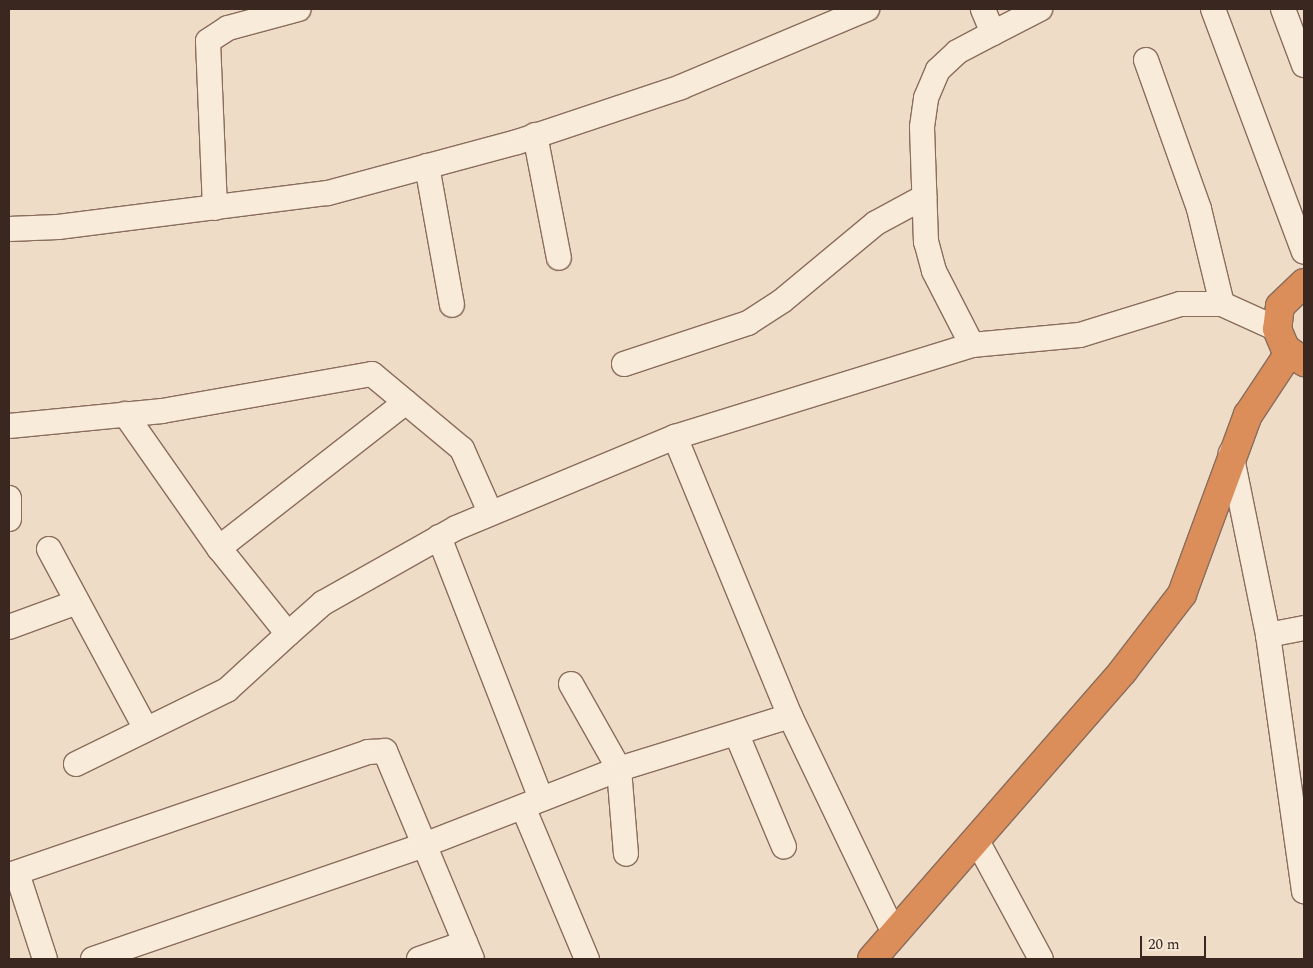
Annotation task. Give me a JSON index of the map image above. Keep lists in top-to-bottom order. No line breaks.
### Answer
{"scale_bar":"20 m"}
